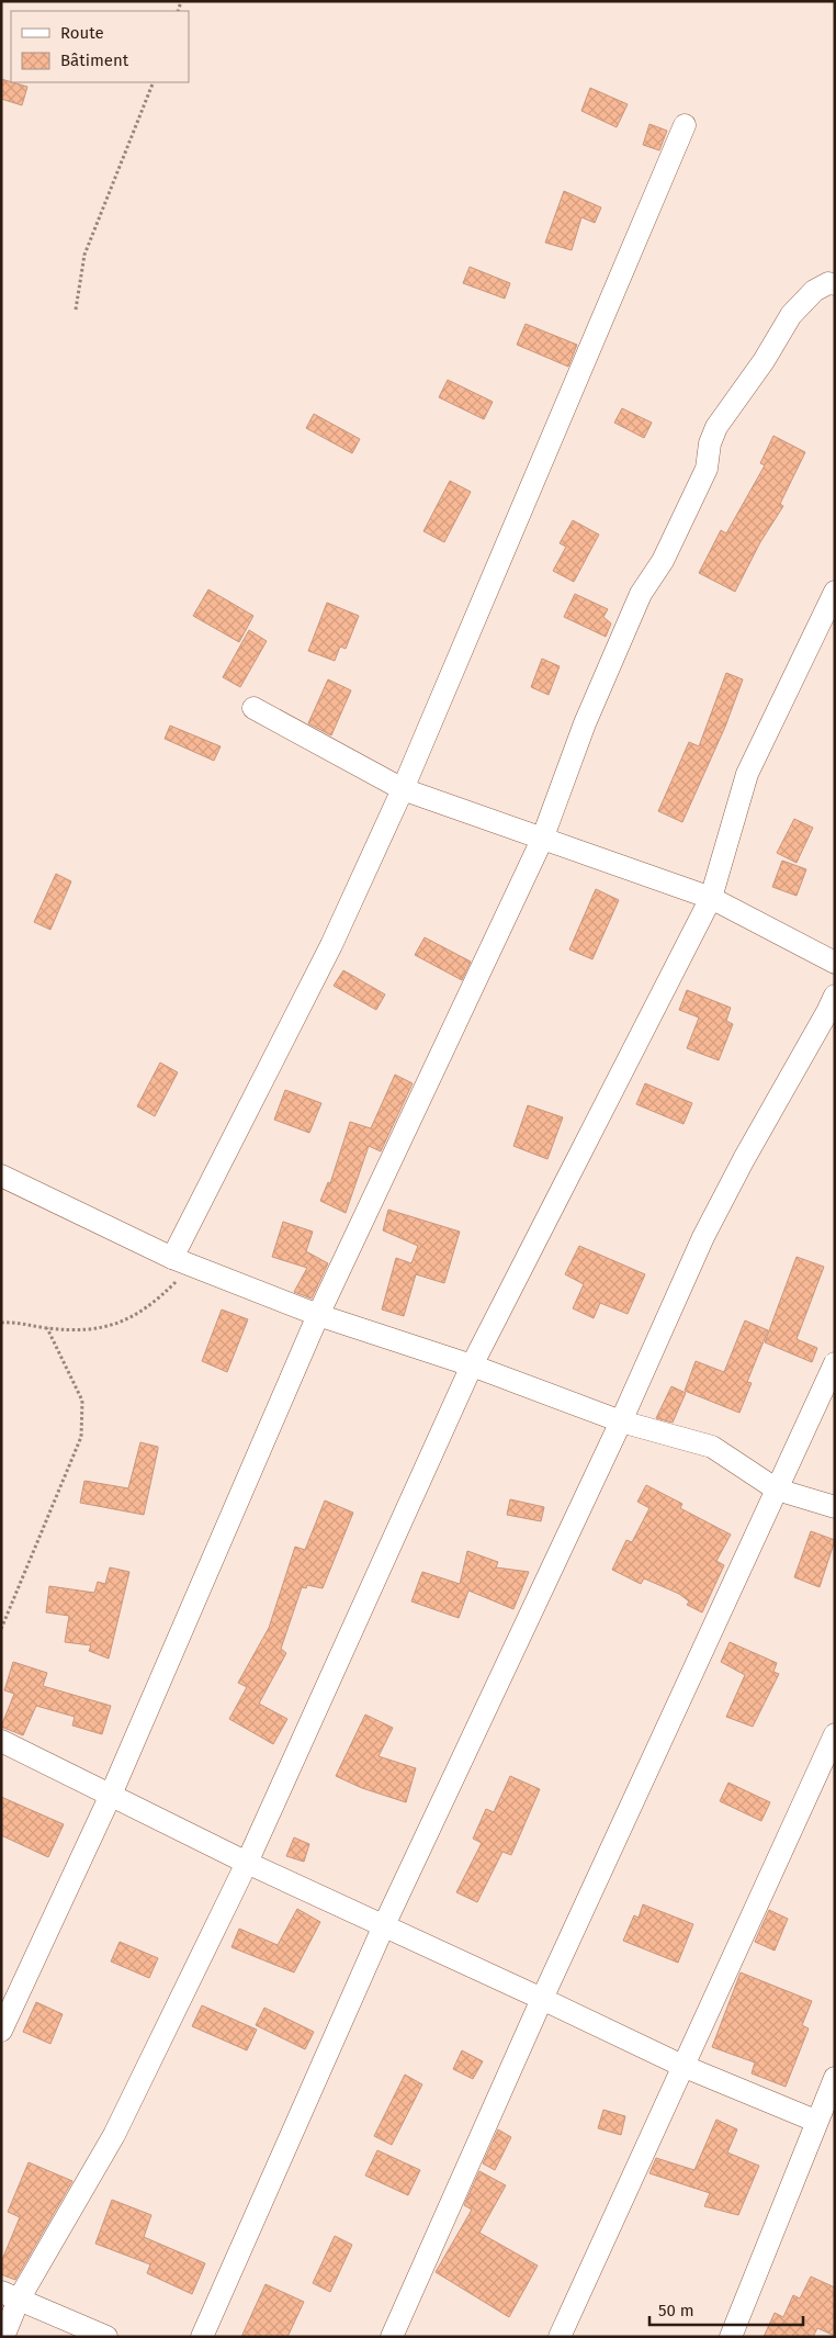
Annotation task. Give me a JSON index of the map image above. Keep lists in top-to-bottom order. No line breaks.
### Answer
{"legend":["Route","Bâtiment"],"scale_bar":"50 m"}
